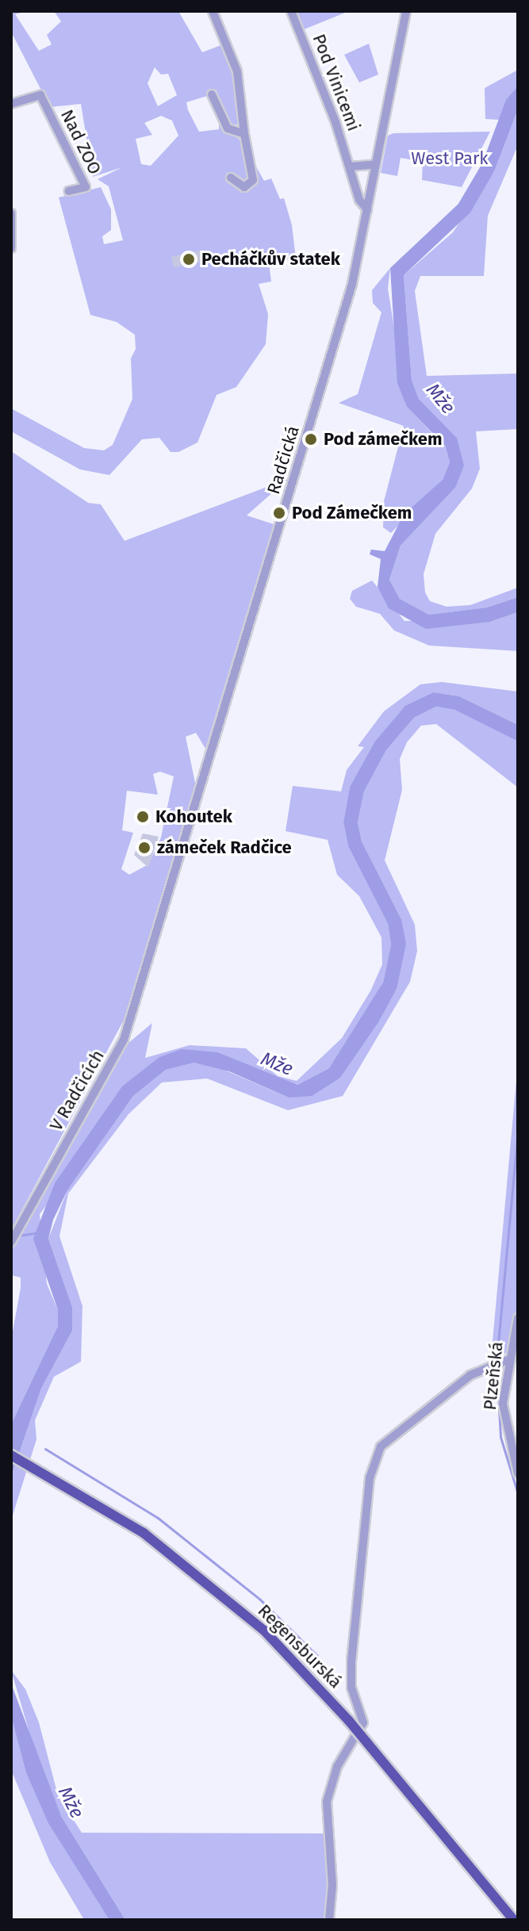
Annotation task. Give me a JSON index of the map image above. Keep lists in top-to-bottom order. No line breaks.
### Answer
{"streets":{"main road":["Regensburská"],"street":["Pod Vinicemi","Nad ZOO","Radčická","V Radčicích","Plzeňská"]},"crossings":[["Pod Vinicemi","Radčická"],["Radčická","V Radčicích"]],"water":["Mže"],"parks":["West Park"],"places":["Pecháčkův statek","Pod zámečkem","Pod Zámečkem","Kohoutek","zámeček Radčice"]}
